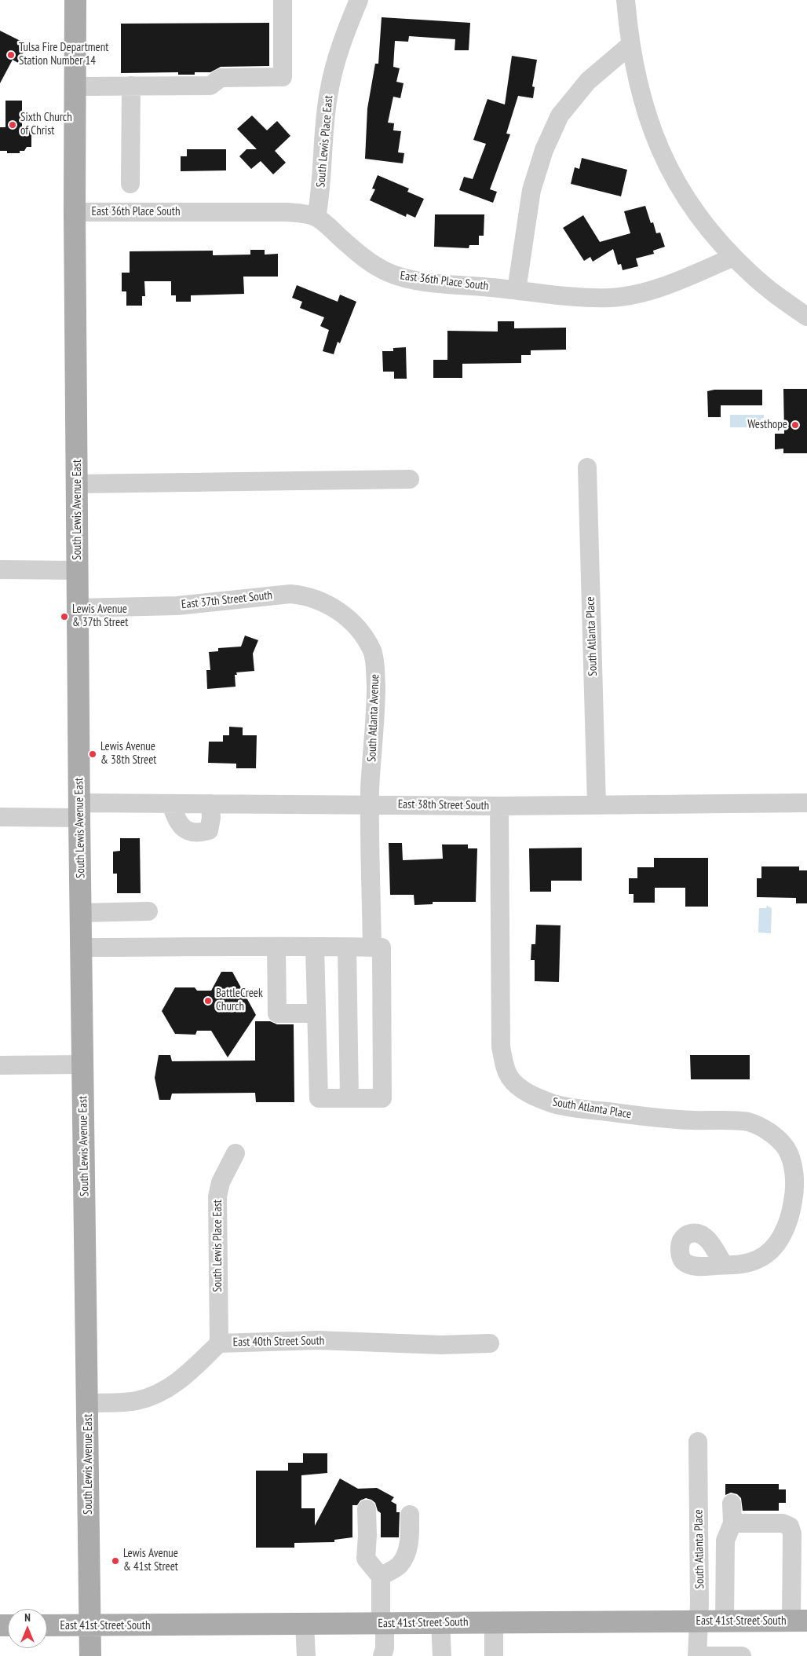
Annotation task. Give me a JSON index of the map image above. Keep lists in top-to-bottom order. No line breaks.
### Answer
{"streets":{"main road":["South Lewis Avenue East","East 41st Street South"],"street":["South Lewis Place East","East 36th Place South","East 37th Street South","South Atlanta Place","South Atlanta Avenue","East 38th Street South","East 40th Street South"]},"crossings":[["South Lewis Place East","East 36th Place South"],["South Lewis Place East","East 40th Street South"],["East 36th Place South","South Lewis Avenue East"],["South Lewis Avenue East","East 37th Street South"],["South Lewis Avenue East","East 38th Street South"],["South Lewis Avenue East","East 40th Street South"],["South Lewis Avenue East","East 41st Street South"],["East 37th Street South","South Atlanta Avenue"],["South Atlanta Place","East 38th Street South"],["South Atlanta Place","East 41st Street South"],["South Atlanta Avenue","East 38th Street South"]],"places":["Tulsa Fire Department Station Number 14","Sixth Church of Christ","Westhope","Lewis Avenue & 37th Street","Lewis Avenue & 38th Street","BattleCreek Church","Lewis Avenue & 41st Street"],"north":"top"}
